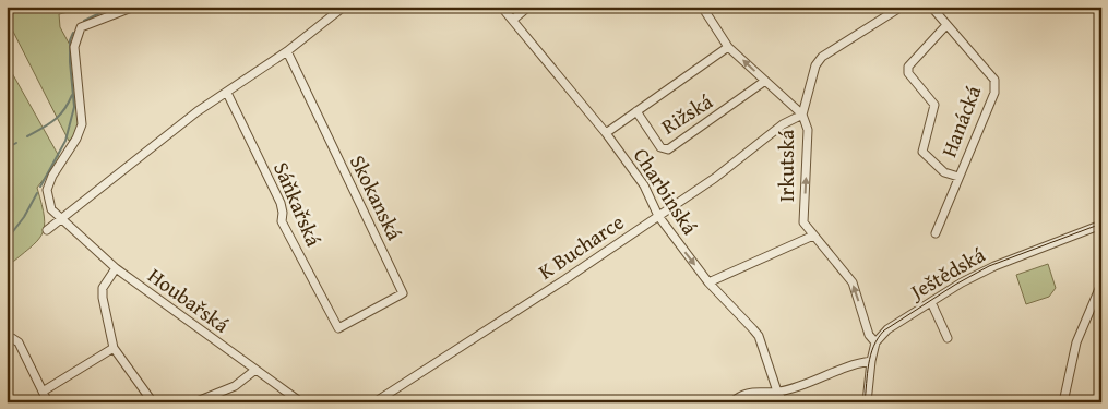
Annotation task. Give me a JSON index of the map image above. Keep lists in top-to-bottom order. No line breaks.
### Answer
{"streets":{"street":["Rižská","Hanácká","Irkutská","Charbinská","Skokanská","Sáňkařská","K Bucharce","Ještědská","Houbařská"]},"crossings":[["Rižská","Irkutská"],["Irkutská","K Bucharce"],["Irkutská","Ještědská"],["Charbinská","K Bucharce"],["Skokanská","Sáňkařská"]],"one_way":["Irkutská"]}
